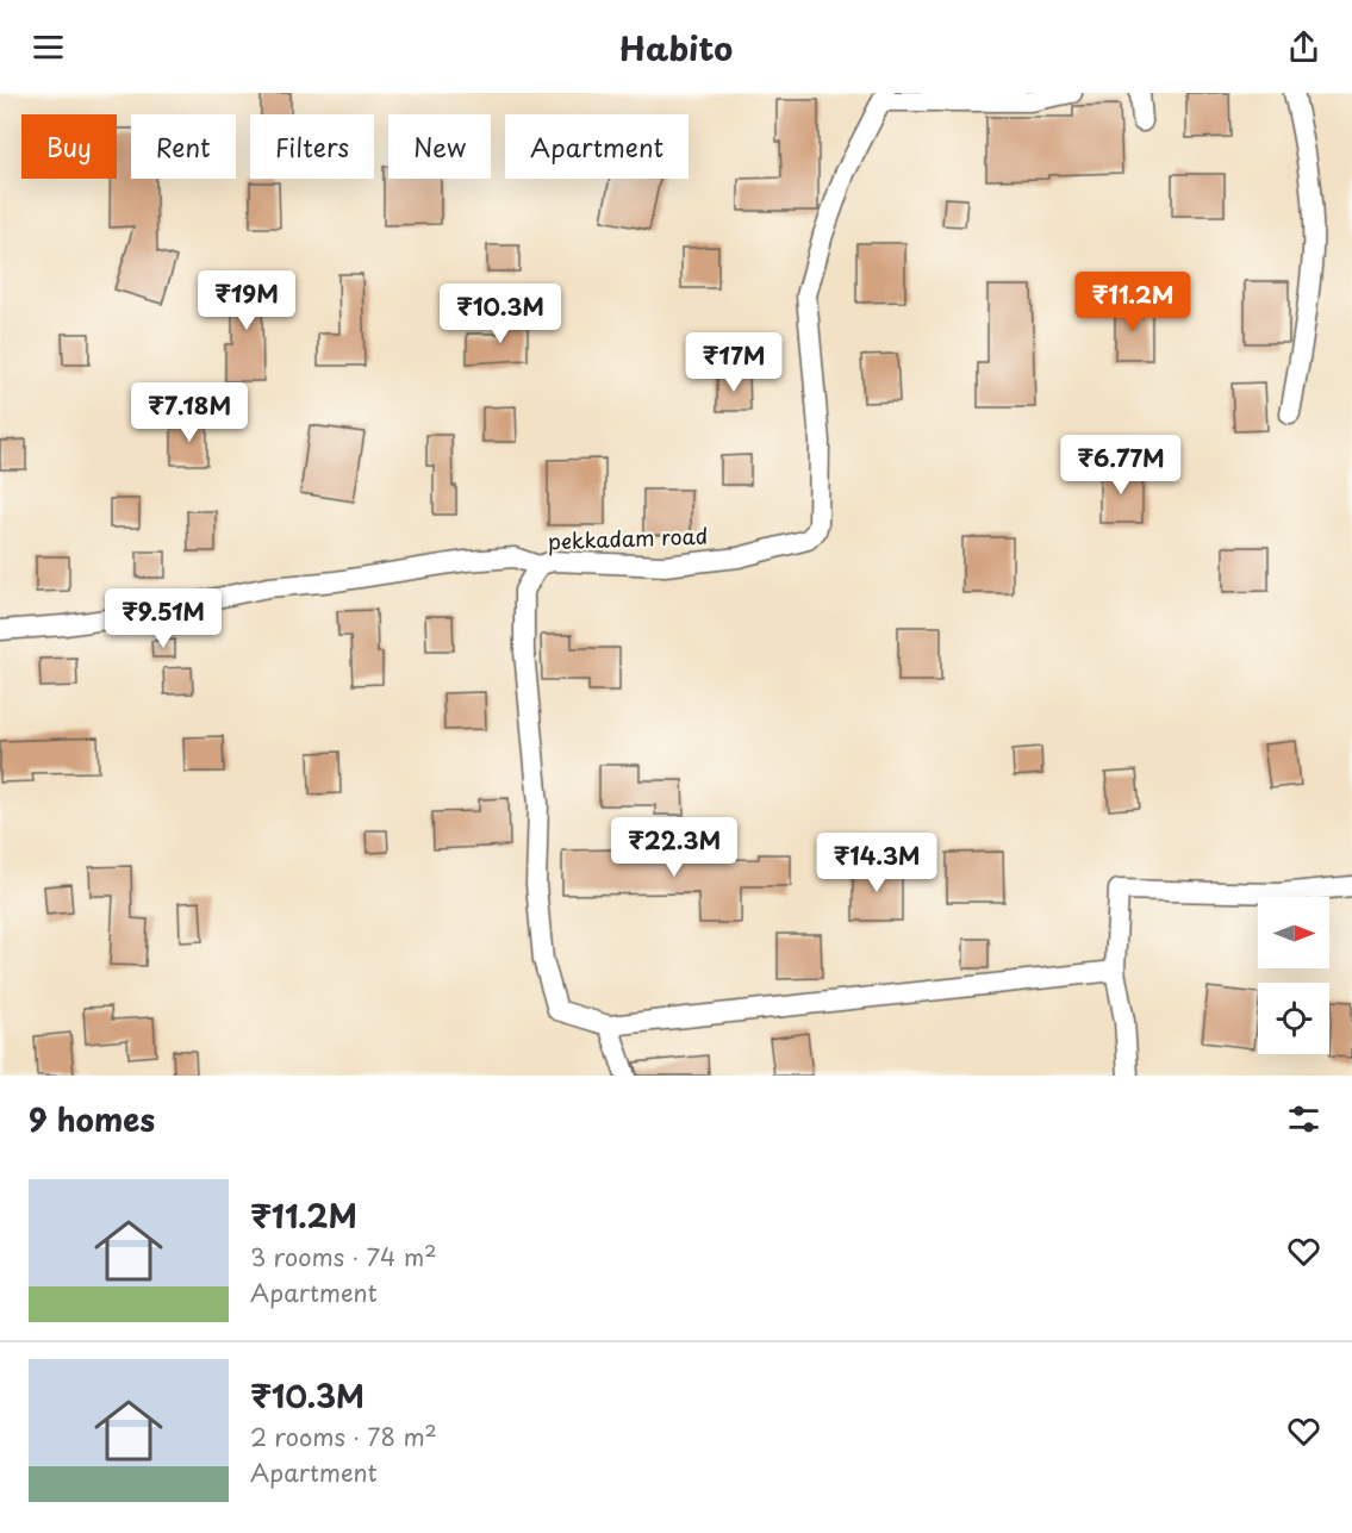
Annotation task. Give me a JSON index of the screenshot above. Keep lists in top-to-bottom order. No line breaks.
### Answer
{"streets":{"street":["pekkadam road"]},"north":"right","page":{"header":"Habito","chip":["Buy","Rent","Filters","New","Apartment"],"price":["₹19M","₹11.2M","₹10.3M","₹17M","₹7.18M","₹6.77M","₹9.51M","₹22.3M","₹14.3M"],"heading":"9 homes","list":[{"name":"₹11.2M","note":"3 rooms · 74 m² · Apartment"},{"name":"₹10.3M","note":"2 rooms · 78 m² · Apartment"}]}}
